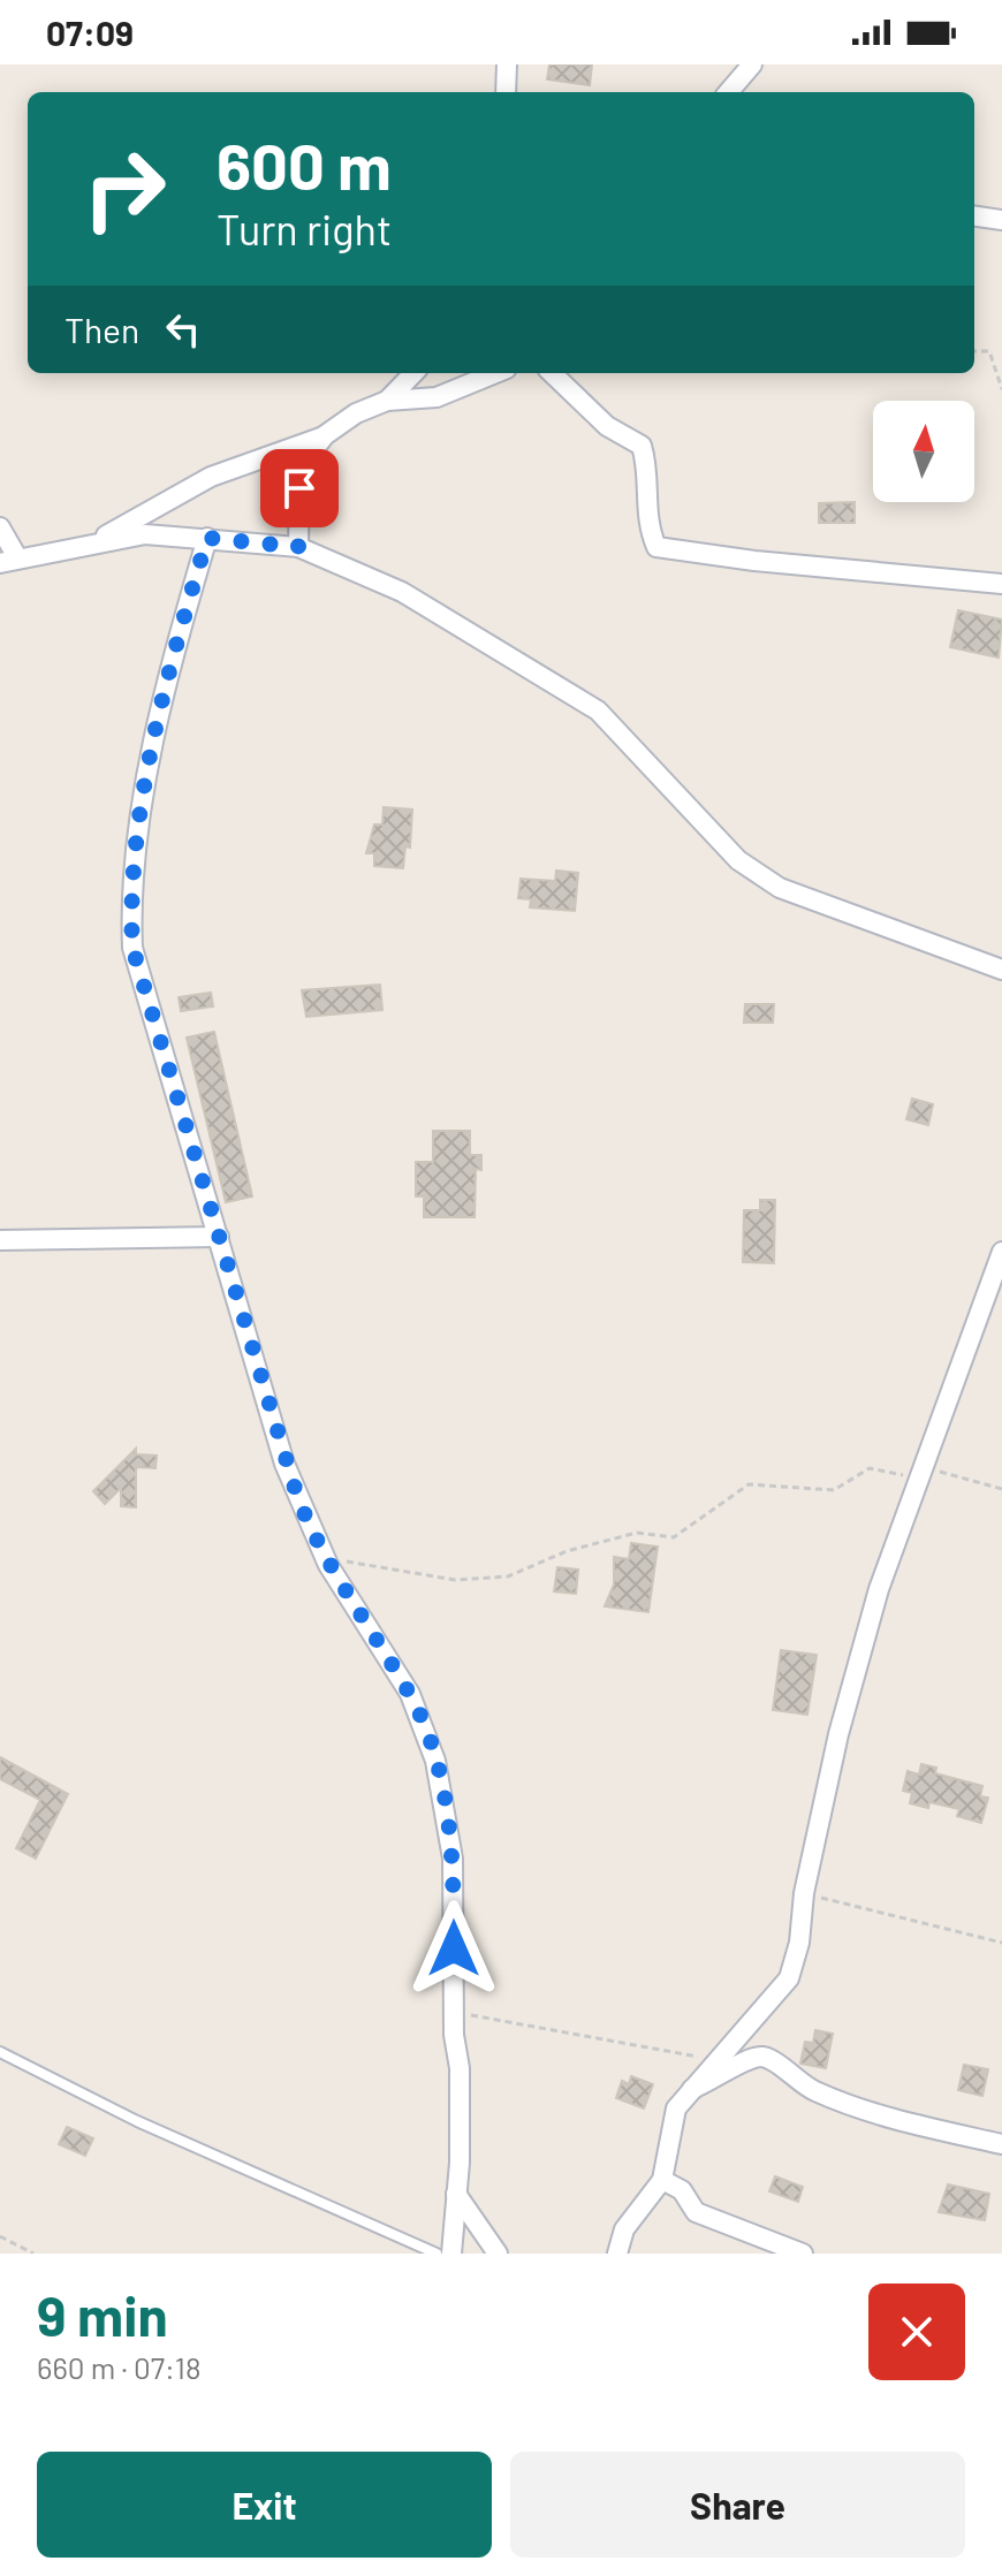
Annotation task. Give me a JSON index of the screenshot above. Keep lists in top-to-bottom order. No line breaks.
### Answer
{"north":"top","page":{"status":"07:09","turn":["600 m","Turn right"],"then":"Then","heading":["9 min","660 m · 07:18"],"buttons":["Exit","Share"]}}
